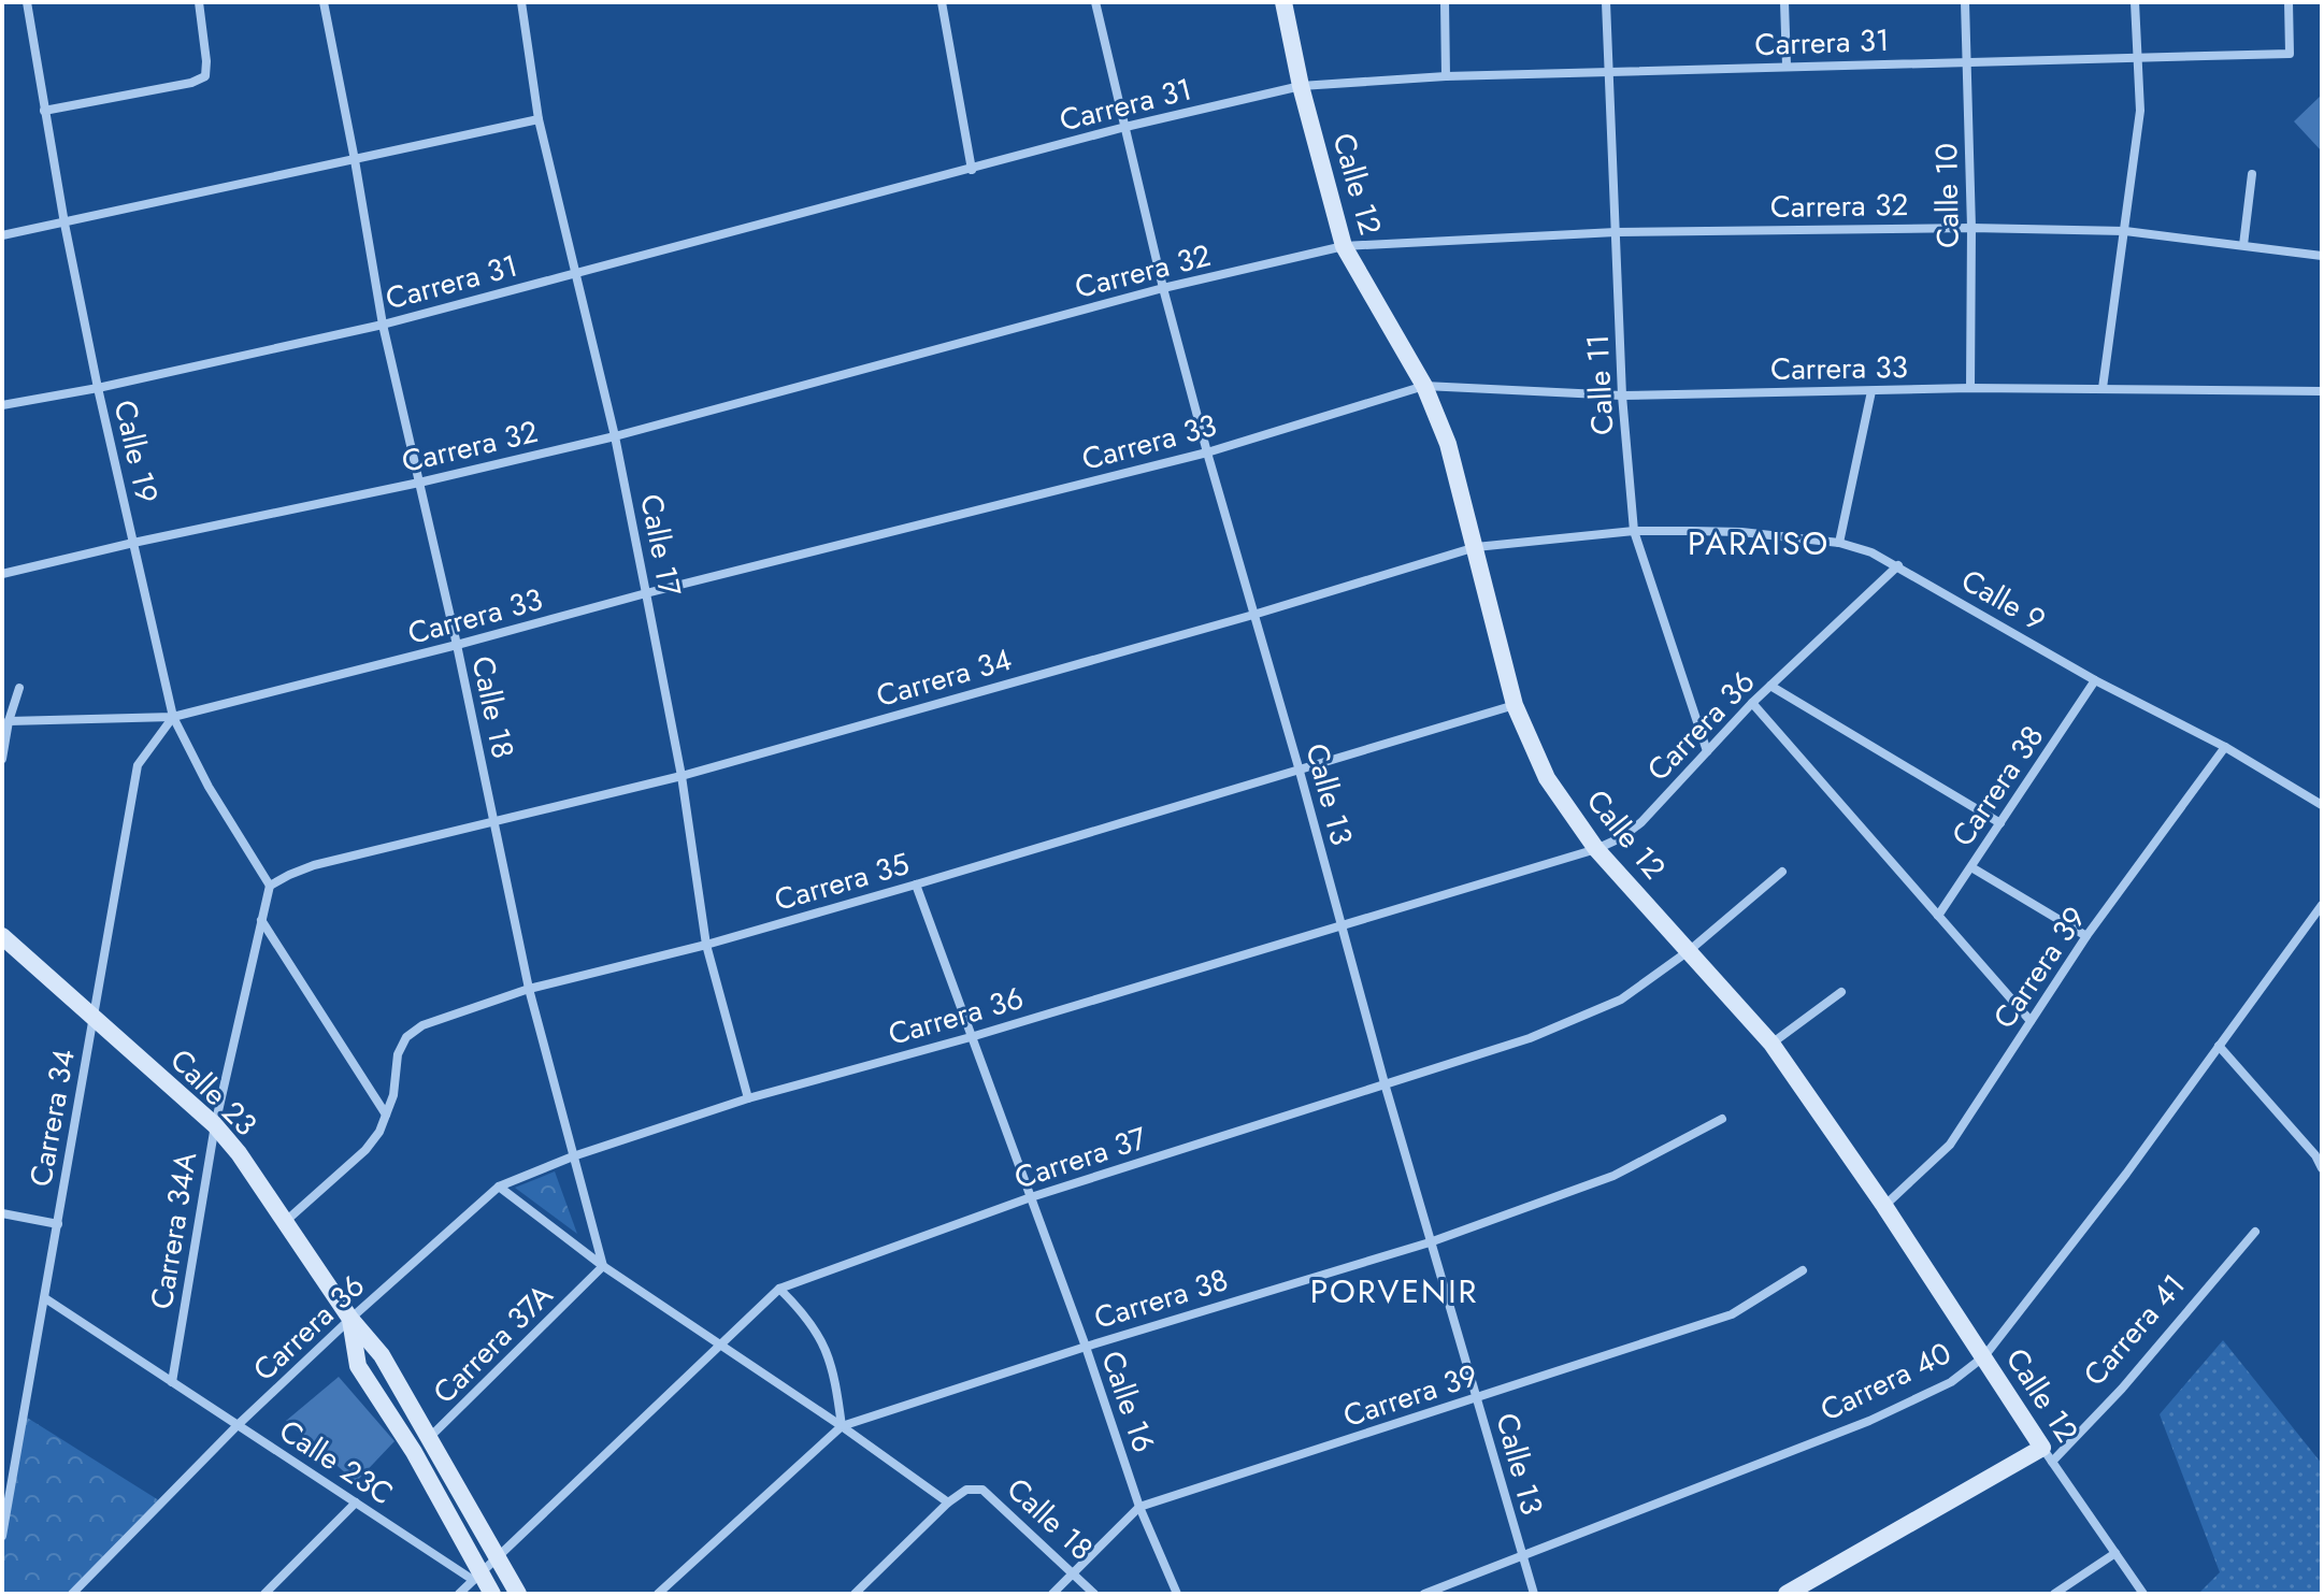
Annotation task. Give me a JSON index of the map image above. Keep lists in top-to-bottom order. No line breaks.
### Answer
{"streets":{"street":["Carrera 31","Calle 12","Calle 10","Carrera 32","Carrera 33","Calle 11","Calle 19","Calle 17","Calle 9","Carrera 34","Calle 18","Carrera 36","Carrera 38","Calle 13","Carrera 35","Carrera 39","Calle 23","Carrera 37","Carrera 34A","Carrera 41","Carrera 37A","Carrera 40","Calle 16","Calle 23C"]},"crossings":[["Carrera 31","Calle 12"],["Carrera 31","Calle 10"],["Carrera 31","Calle 11"],["Carrera 31","Calle 19"],["Carrera 31","Calle 17"],["Carrera 31","Calle 18"],["Carrera 31","Calle 13"],["Calle 12","Carrera 32"],["Calle 12","Carrera 33"],["Calle 12","Carrera 34"],["Calle 12","Carrera 36"],["Calle 12","Carrera 35"],["Calle 12","Carrera 39"],["Calle 12","Carrera 37"],["Calle 12","Carrera 41"],["Calle 12","Carrera 40"],["Calle 10","Carrera 32"],["Calle 10","Carrera 33"],["Carrera 32","Calle 11"],["Carrera 32","Calle 19"],["Carrera 32","Calle 17"],["Carrera 32","Calle 18"],["Carrera 32","Calle 13"],["Carrera 33","Calle 11"],["Carrera 33","Calle 19"],["Carrera 33","Calle 17"],["Carrera 33","Carrera 34"],["Carrera 33","Calle 18"],["Carrera 33","Calle 13"],["Calle 11","Calle 9"],["Calle 11","Carrera 34"],["Calle 11","Carrera 36"],["Calle 19","Carrera 34"],["Calle 19","Carrera 34A"],["Calle 17","Carrera 34"],["Calle 17","Carrera 36"],["Calle 17","Carrera 35"],["Calle 9","Carrera 34"],["Calle 9","Carrera 36"],["Calle 9","Carrera 38"],["Calle 9","Carrera 39"],["Carrera 34","Calle 18"],["Carrera 34","Calle 13"],["Carrera 34","Calle 23"],["Carrera 34","Carrera 34A"],["Carrera 34","Calle 23C"],["Calle 18","Carrera 36"],["Calle 18","Carrera 35"],["Calle 18","Carrera 39"],["Calle 18","Carrera 37A"],["Carrera 36","Calle 13"],["Carrera 36","Calle 23"],["Carrera 36","Calle 16"],["Carrera 36","Calle 23C"],["Carrera 38","Calle 13"],["Carrera 38","Calle 16"],["Calle 13","Carrera 35"],["Calle 13","Carrera 39"],["Calle 13","Carrera 37"],["Calle 13","Carrera 40"],["Carrera 35","Calle 23"],["Carrera 35","Calle 16"],["Carrera 39","Calle 16"],["Calle 23","Carrera 37"],["Calle 23","Carrera 34A"],["Calle 23","Carrera 37A"],["Calle 23","Calle 23C"],["Carrera 37","Calle 16"],["Carrera 37","Calle 23C"],["Carrera 34A","Calle 23C"]],"districts":["PARAISO","PORVENIR"]}
